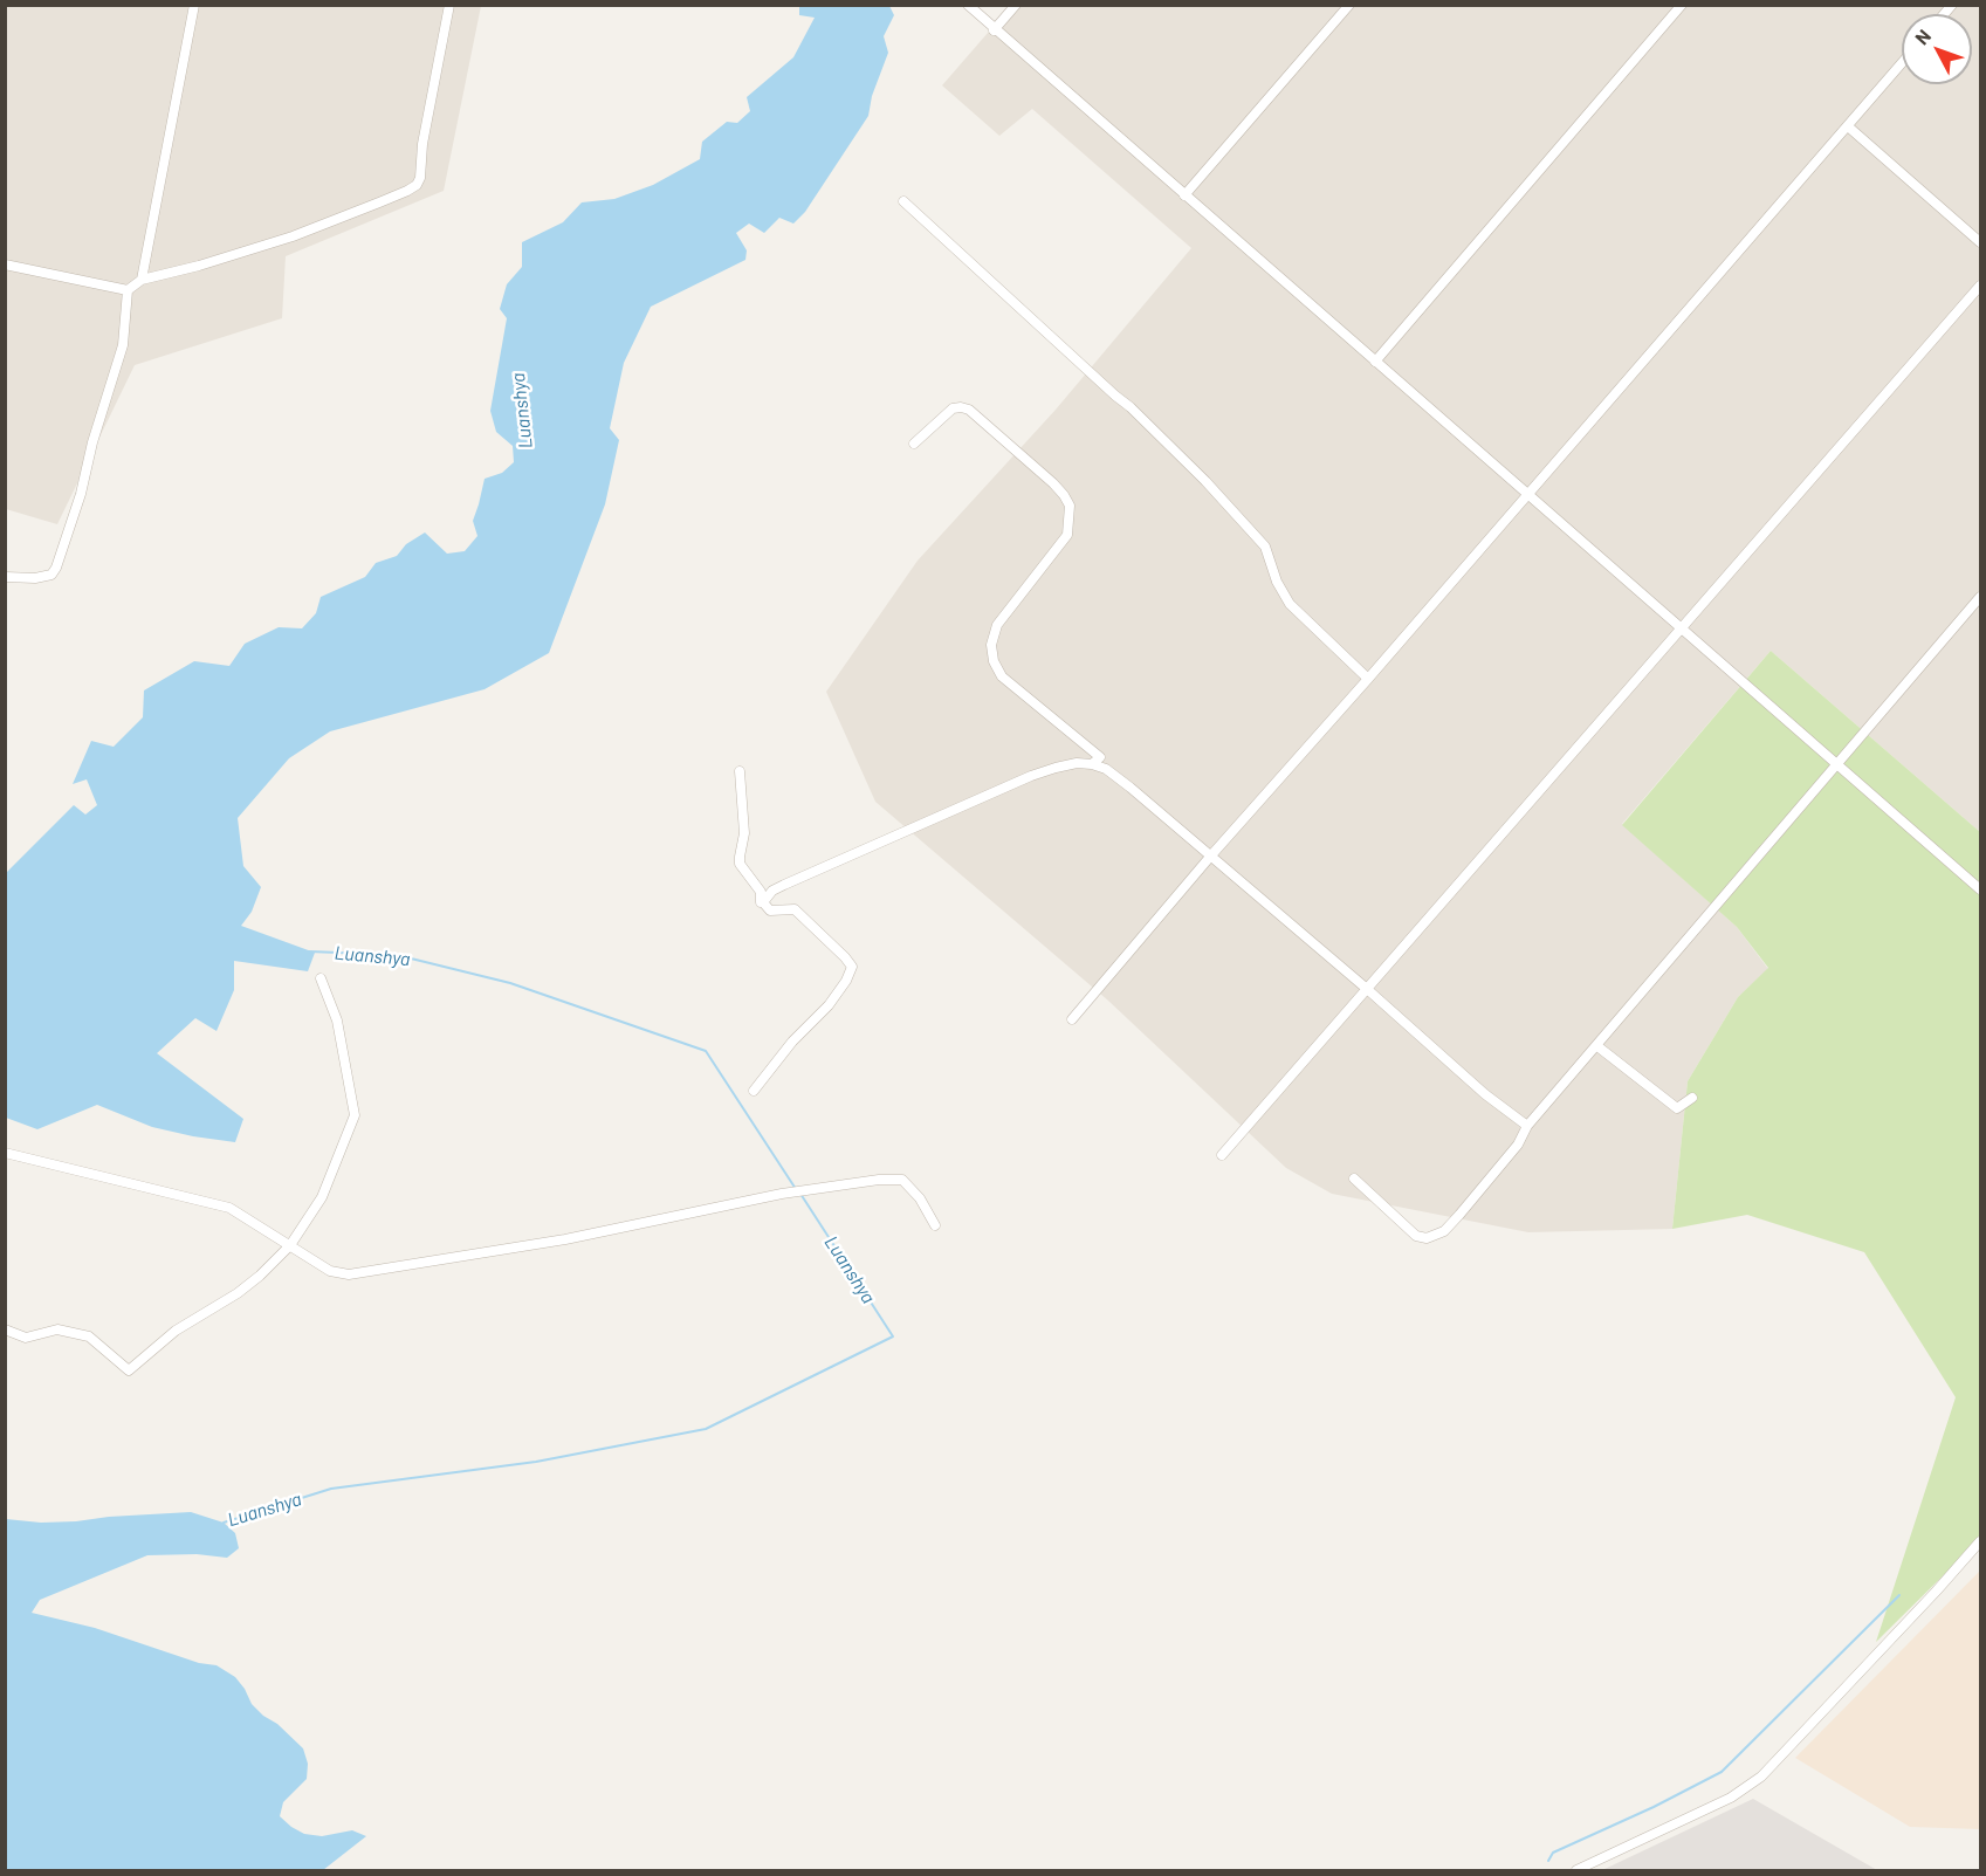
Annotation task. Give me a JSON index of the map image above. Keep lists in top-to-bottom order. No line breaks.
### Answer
{"water":["Luanshya"],"north":"top left"}
